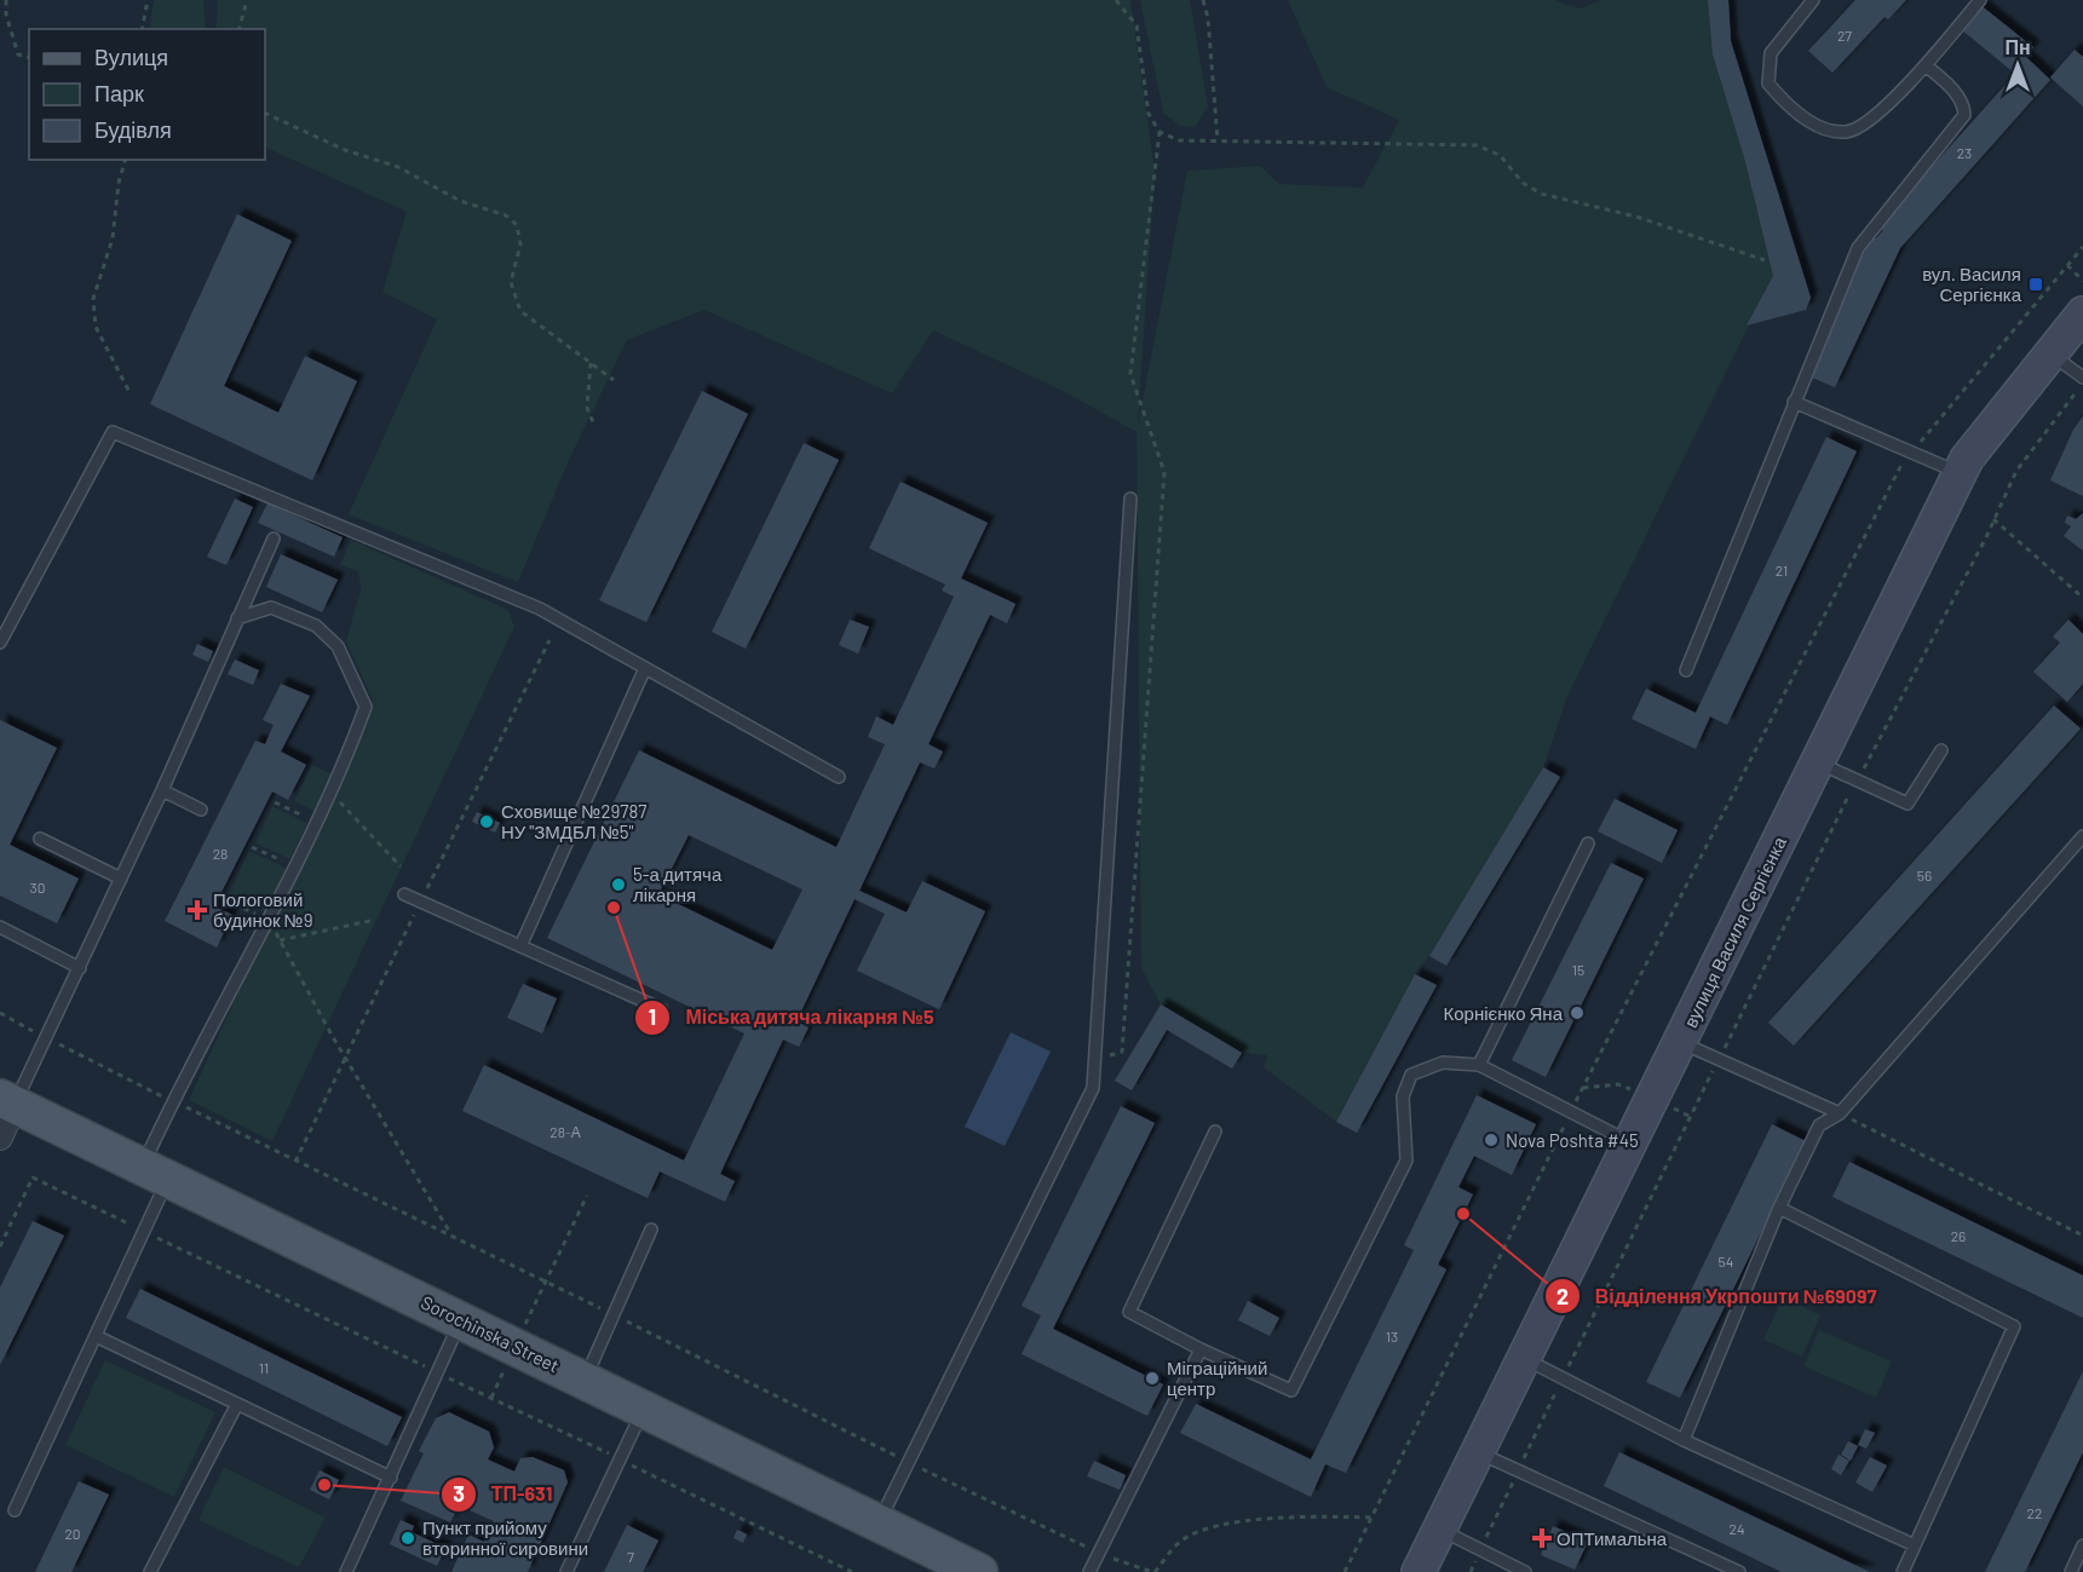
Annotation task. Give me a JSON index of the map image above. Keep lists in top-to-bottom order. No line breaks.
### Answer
{"streets":{"main road":["вулиця Василя Сергієнка","Sorochinska Street"]},"places":{"transit":["вул. Василя Сергієнка"],"other":["Сховище №29787 НУ \"ЗМДБЛ №5\"","5-а дитяча лікарня","Міська дитяча лікарня №5","Корнієнко Яна","Nova Poshta #45","Відділення Укрпошти №69097","Міграційний центр","ТП-631","Пункт прийому вторинної сировини"],"health":["Пологовий будинок №9","ОПТимальна"]},"house_numbers":["27","23","21","28","56","30","15","28-А","26","54","13","11","22","24","20","7"],"legend":["Вулиця","Парк","Будівля"],"north":"top"}
